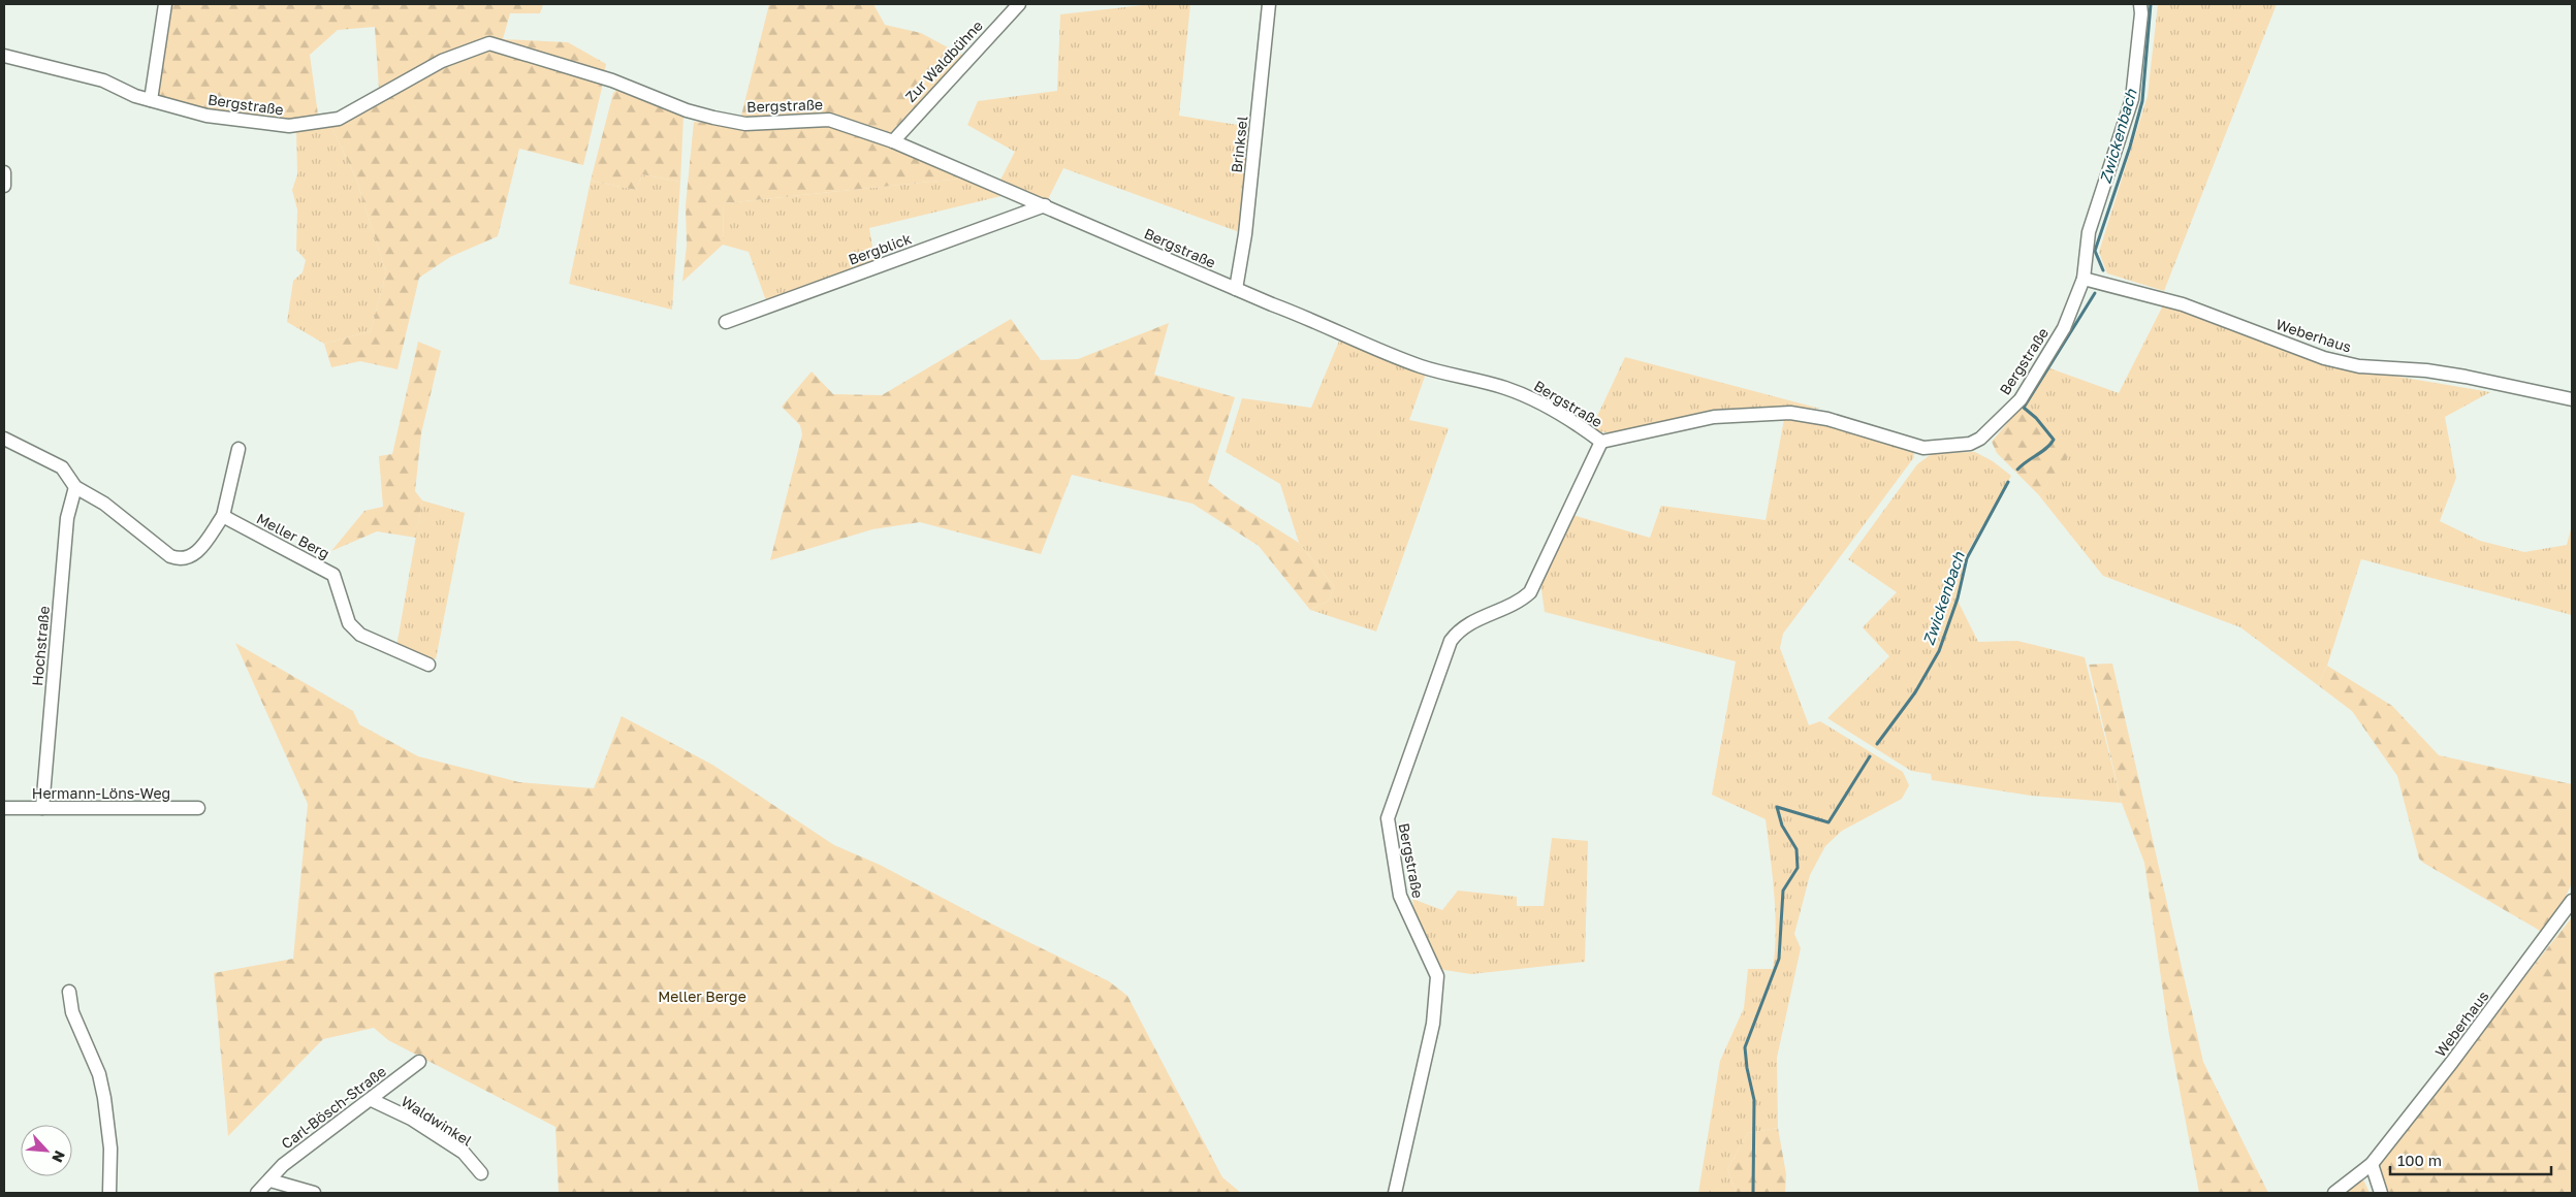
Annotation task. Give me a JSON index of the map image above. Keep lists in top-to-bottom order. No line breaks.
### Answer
{"streets":{"street":["Zur Waldbühne","Bergstraße","Brinksel","Bergblick","Weberhaus","Meller Berg","Hochstraße","Hermann-Löns-Weg","Carl-Bösch-Straße","Waldwinkel"]},"crossings":[["Zur Waldbühne","Bergstraße"],["Bergstraße","Brinksel"],["Bergstraße","Bergblick"],["Bergstraße","Weberhaus"],["Hochstraße","Hermann-Löns-Weg"],["Carl-Bösch-Straße","Waldwinkel"]],"water":["Zwickenbach"],"parks":["Meller Berge"],"scale_bar":"100 m","north":"bottom right"}
